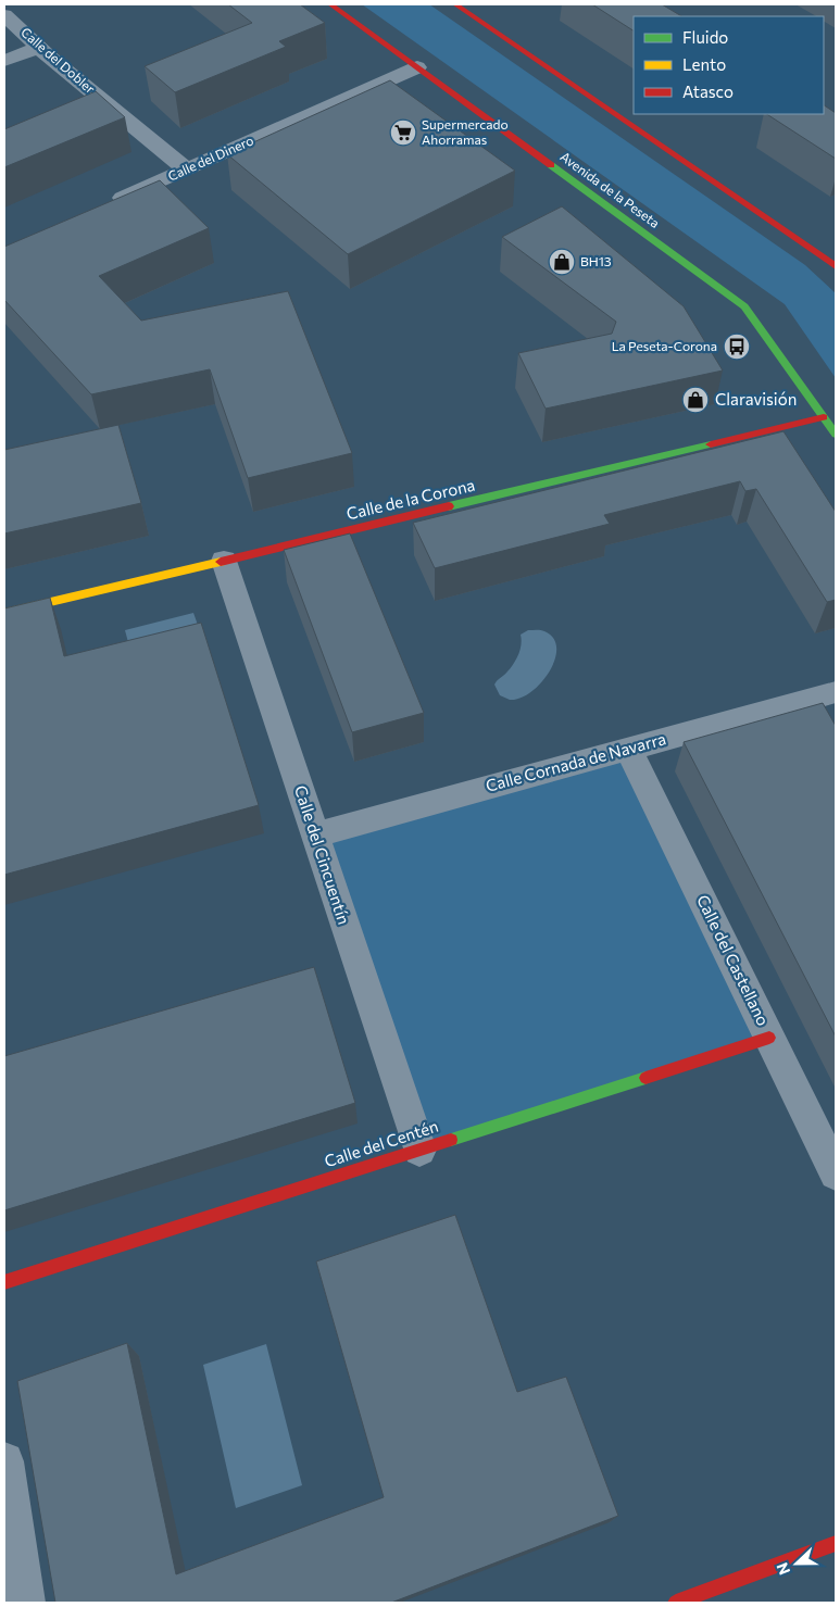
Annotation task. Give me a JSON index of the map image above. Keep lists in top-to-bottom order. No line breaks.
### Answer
{"streets":{"street":["Calle del Dobler","Calle del Dinero","Avenida de la Peseta","Calle de la Corona","Calle Cornada de Navarra","Calle del Cincuentín","Calle del Castellano","Calle del Centén"]},"crossings":[["Calle del Dobler","Calle del Dinero"],["Calle del Dinero","Avenida de la Peseta"],["Avenida de la Peseta","Calle de la Corona"],["Calle de la Corona","Calle del Cincuentín"],["Calle Cornada de Navarra","Calle del Cincuentín"],["Calle Cornada de Navarra","Calle del Castellano"],["Calle del Cincuentín","Calle del Centén"],["Calle del Castellano","Calle del Centén"]],"places":{"supermarket":["Supermercado Ahorramas"],"shop":["BH13","Claravisión"],"bus stop":["La Peseta-Corona"]},"legend":["Fluido","Lento","Atasco"],"north":"left"}
